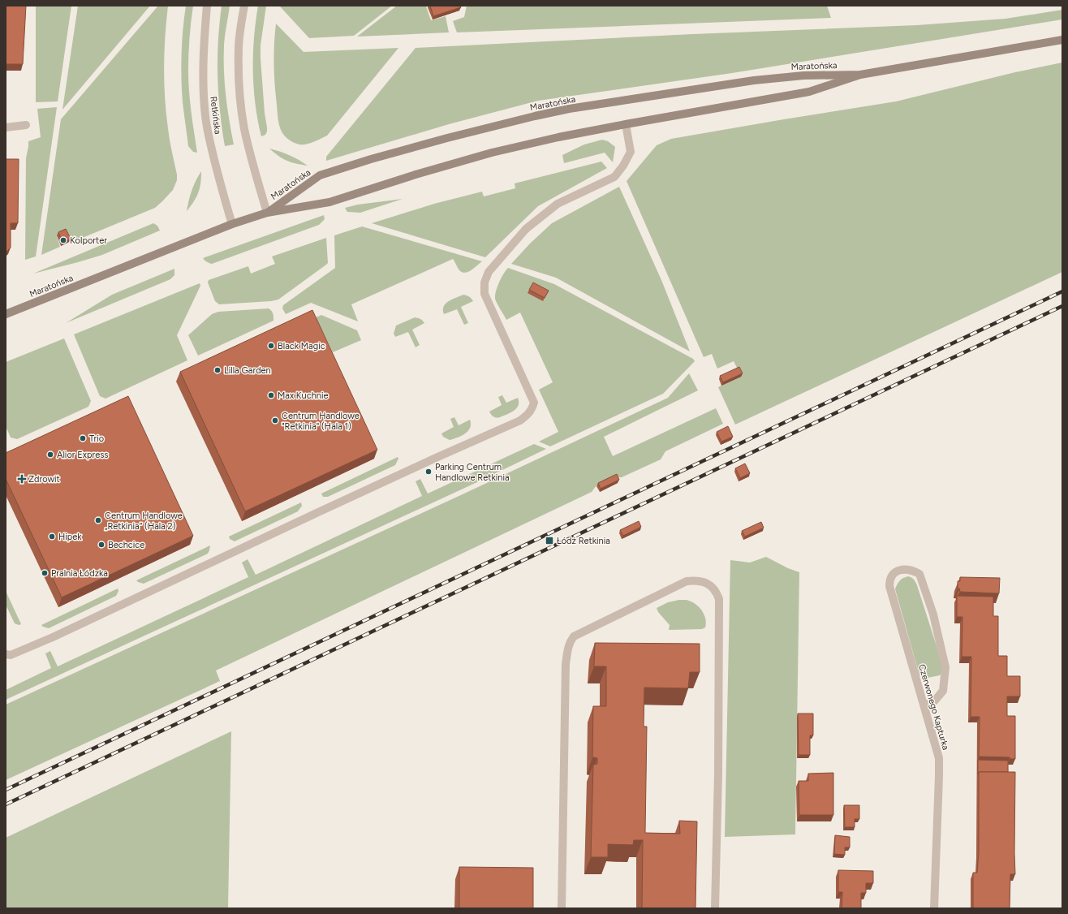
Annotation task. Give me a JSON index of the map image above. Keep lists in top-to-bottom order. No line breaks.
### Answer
{"streets":{"main road":["Maratońska"],"street":["Retkińska","Czerwonego Kapturka"]},"crossings":[["Maratońska","Retkińska"]],"places":{"other":["Kolporter","Black Magic","Lilla Garden","Max Kuchnie","Centrum Handlowe \"Retkinia\" (Hala 1)","Trio","Alior Express","Parking Centrum Handlowe Retkinia","Centrum Handlowe „Retkinia” (Hala 2)","Hipek","Bechcice","Pralnia Łódzka"],"health":["Zdrowit"],"transit":["Łódź Retkinia"]}}
